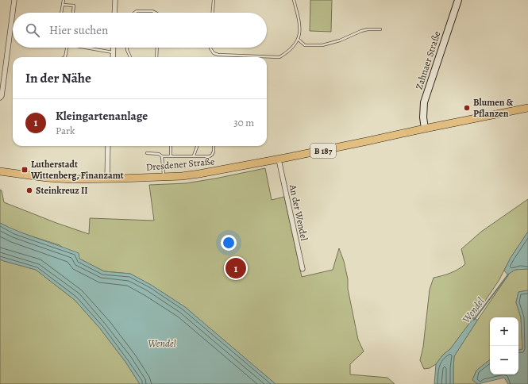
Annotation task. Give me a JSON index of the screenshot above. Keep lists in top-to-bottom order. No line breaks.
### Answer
{"streets":{"main road":["Zahnaer Straße","B 187","Dresdener Straße"],"street":["An der Wendel"]},"crossings":[["Zahnaer Straße","Dresdener Straße"],["Dresdener Straße","An der Wendel"]],"water":["Wendel"],"places":{"other":["Blumen & Pflanzen","Steinkreuz II"],"transit":["Lutherstadt Wittenberg, Finanzamt"]},"page":{"search":"Hier suchen","heading":"In der Nähe","list":[{"mark":"1","name":"Kleingartenanlage","note":"Park","value":"30 m"}],"pins":"1","map_buttons":["+","−"]}}
